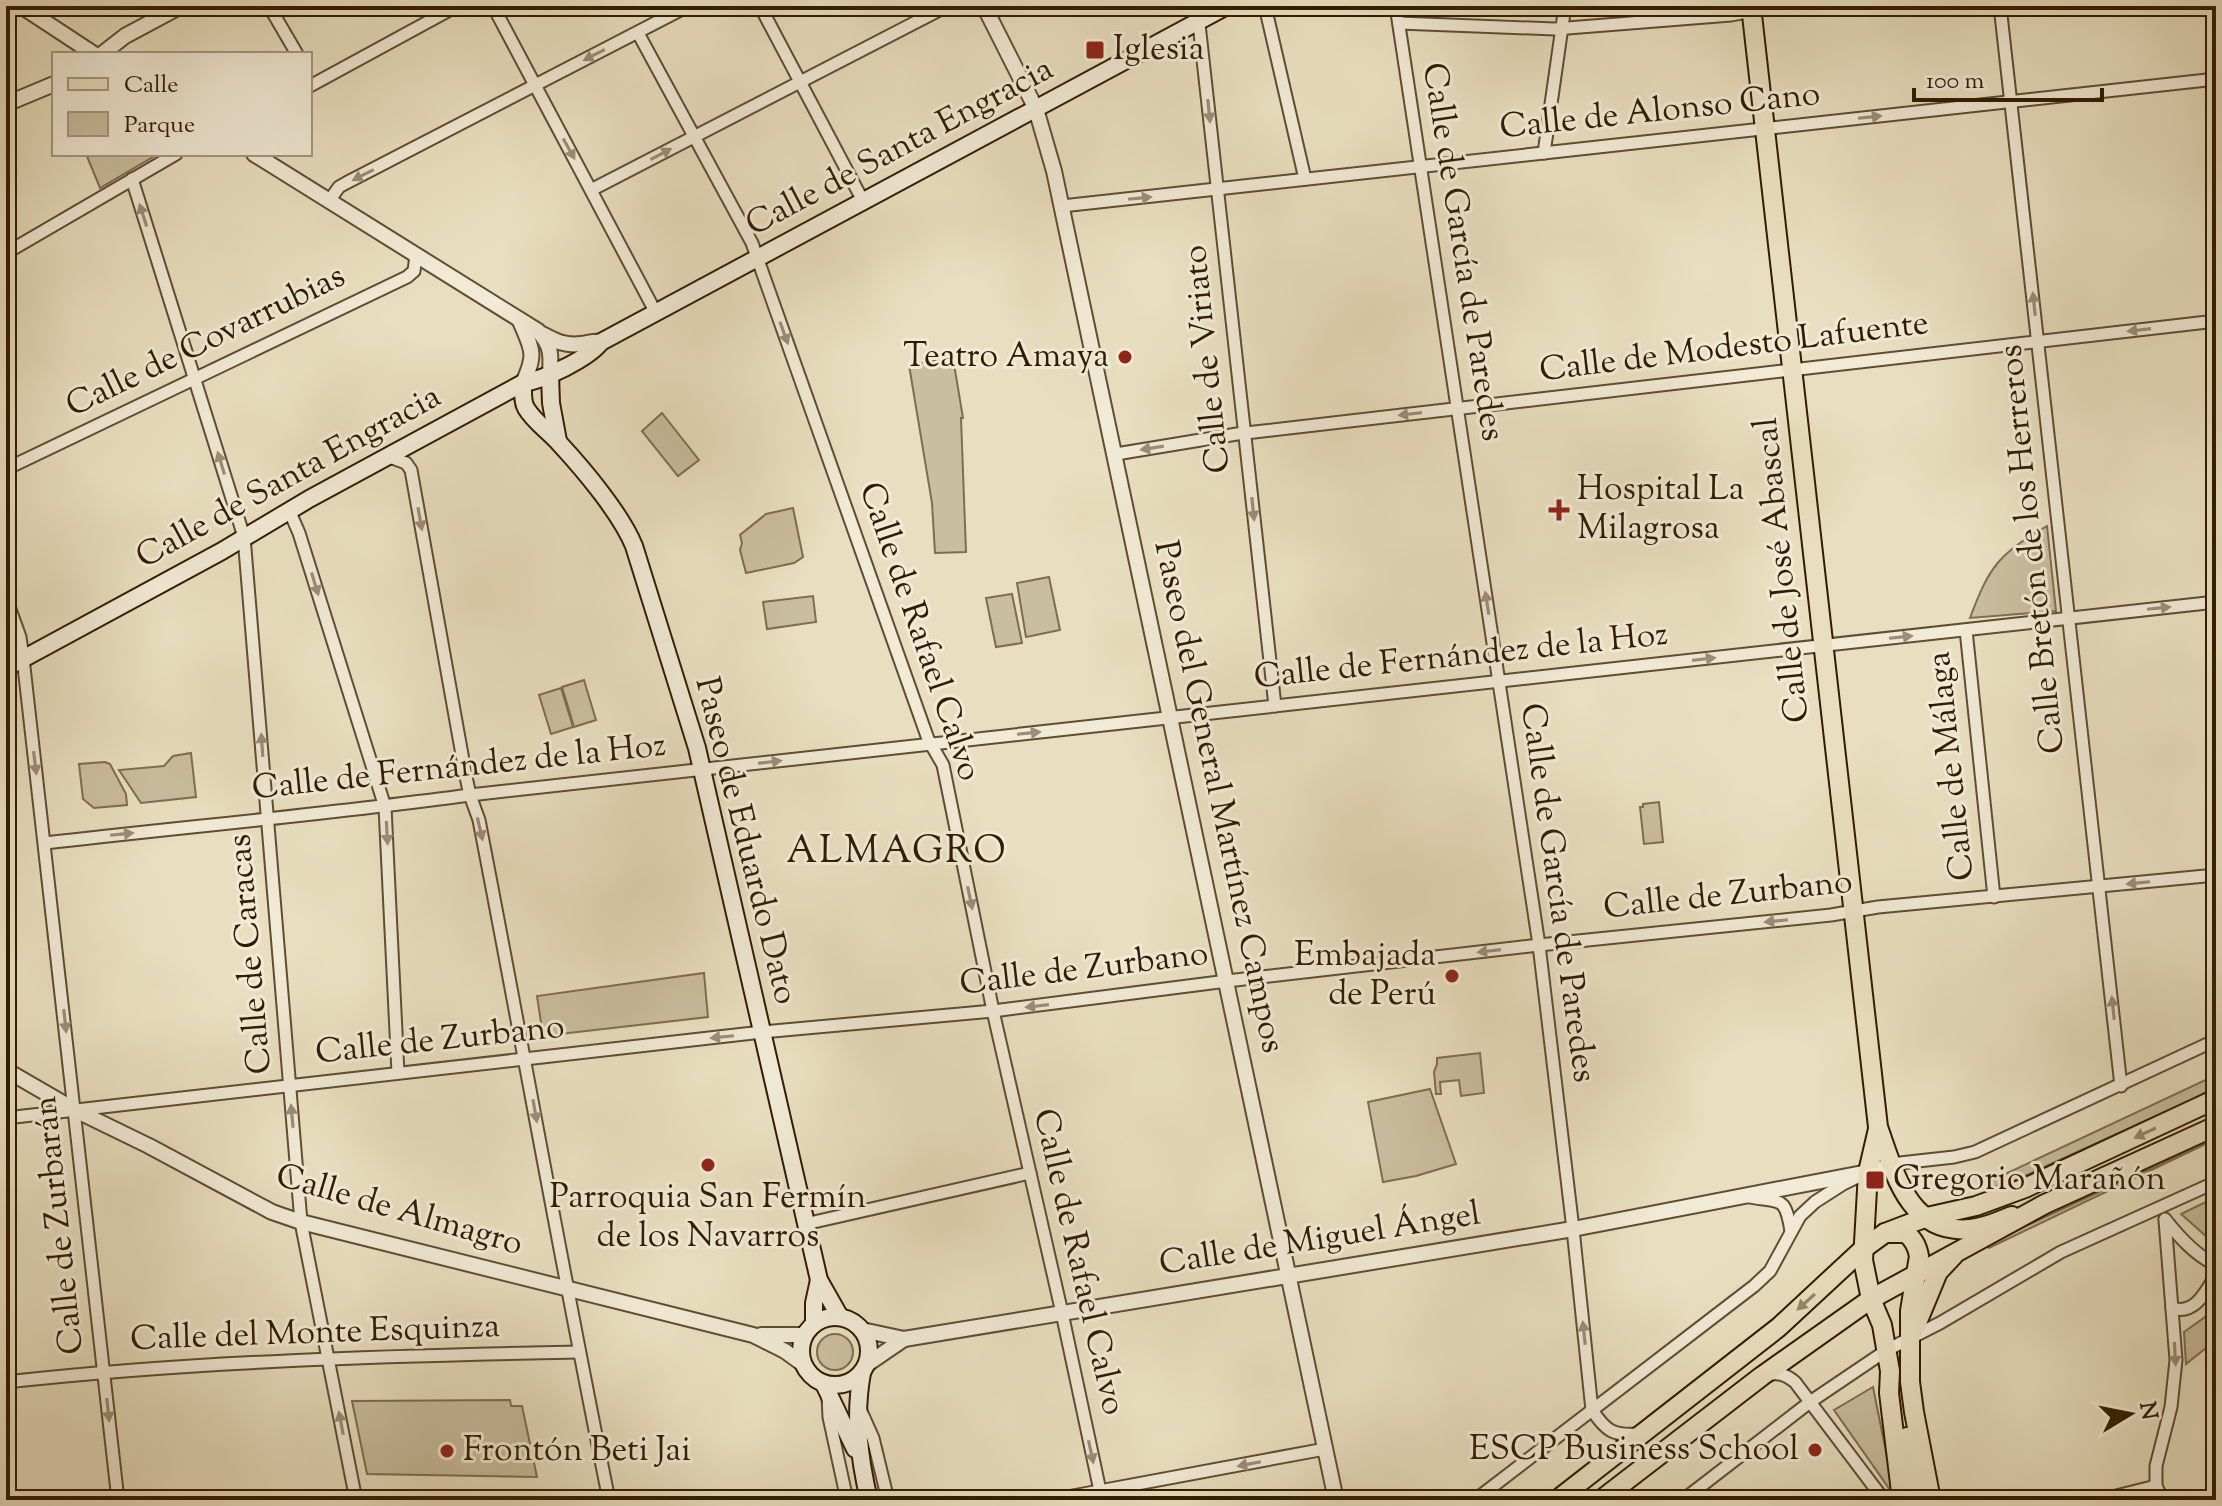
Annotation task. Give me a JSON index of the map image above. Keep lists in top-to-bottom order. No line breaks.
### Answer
{"streets":{"main road":["Calle de Santa Engracia","Calle de José Abascal","Paseo de Eduardo Dato"],"street":["Calle de Alonso Cano","Calle de García de Paredes","Calle de Covarrubias","Calle de Modesto Lafuente","Calle de Viriato","Calle Bretón de los Herreros","Calle de Rafael Calvo","Calle de Fernández de la Hoz","Calle de Málaga","Paseo del General Martínez Campos","Calle de Zurbano","Calle de Caracas","Calle de Almagro","Calle de Zurbarán","Calle de Miguel Ángel","Calle del Monte Esquinza"]},"crossings":[["Calle de Alonso Cano","Calle de García de Paredes"],["Calle de Alonso Cano","Calle de Viriato"],["Calle de Alonso Cano","Calle Bretón de los Herreros"],["Calle de Alonso Cano","Calle de José Abascal"],["Calle de Alonso Cano","Paseo del General Martínez Campos"],["Calle de Santa Engracia","Calle de Covarrubias"],["Calle de Santa Engracia","Calle de Viriato"],["Calle de Santa Engracia","Calle de Rafael Calvo"],["Calle de Santa Engracia","Paseo del General Martínez Campos"],["Calle de Santa Engracia","Paseo de Eduardo Dato"],["Calle de Santa Engracia","Calle de Caracas"],["Calle de Santa Engracia","Calle de Zurbarán"],["Calle de García de Paredes","Calle de Modesto Lafuente"],["Calle de García de Paredes","Calle de Fernández de la Hoz"],["Calle de García de Paredes","Calle de Zurbano"],["Calle de García de Paredes","Calle de Miguel Ángel"],["Calle de Covarrubias","Calle de Caracas"],["Calle de Modesto Lafuente","Calle de Viriato"],["Calle de Modesto Lafuente","Calle Bretón de los Herreros"],["Calle de Modesto Lafuente","Calle de José Abascal"],["Calle de Modesto Lafuente","Paseo del General Martínez Campos"],["Calle de Viriato","Calle de Fernández de la Hoz"],["Calle Bretón de los Herreros","Calle de Fernández de la Hoz"],["Calle Bretón de los Herreros","Calle de Zurbano"],["Calle de José Abascal","Calle de Fernández de la Hoz"],["Calle de José Abascal","Calle de Zurbano"],["Calle de Rafael Calvo","Calle de Fernández de la Hoz"],["Calle de Rafael Calvo","Calle de Zurbano"],["Calle de Rafael Calvo","Calle de Miguel Ángel"],["Calle de Fernández de la Hoz","Calle de Málaga"],["Calle de Fernández de la Hoz","Paseo del General Martínez Campos"],["Calle de Fernández de la Hoz","Paseo de Eduardo Dato"],["Calle de Fernández de la Hoz","Calle de Caracas"],["Calle de Fernández de la Hoz","Calle de Zurbarán"],["Calle de Málaga","Calle de Zurbano"],["Paseo del General Martínez Campos","Calle de Zurbano"],["Paseo del General Martínez Campos","Calle de Miguel Ángel"],["Paseo de Eduardo Dato","Calle de Zurbano"],["Paseo de Eduardo Dato","Calle de Almagro"],["Paseo de Eduardo Dato","Calle de Miguel Ángel"],["Calle de Zurbano","Calle de Caracas"],["Calle de Zurbano","Calle de Almagro"],["Calle de Zurbano","Calle de Zurbarán"],["Calle de Caracas","Calle de Almagro"],["Calle de Caracas","Calle del Monte Esquinza"],["Calle de Almagro","Calle de Zurbarán"],["Calle de Almagro","Calle de Miguel Ángel"],["Calle de Zurbarán","Calle del Monte Esquinza"]],"one_way":["Calle de Modesto Lafuente","Calle Bretón de los Herreros","Calle de Rafael Calvo","Calle de Fernández de la Hoz","Calle de Zurbano","Calle de Caracas","Calle de Zurbarán"],"districts":["ALMAGRO"],"places":{"transit":["Iglesia","Gregorio Marañón"],"other":["Teatro Amaya","Embajada de Perú","Parroquia San Fermín de los Navarros","ESCP Business School","Frontón Beti Jai"],"health":["Hospital La Milagrosa"]},"legend":["Calle","Parque"],"scale_bar":"100 m","north":"right"}
